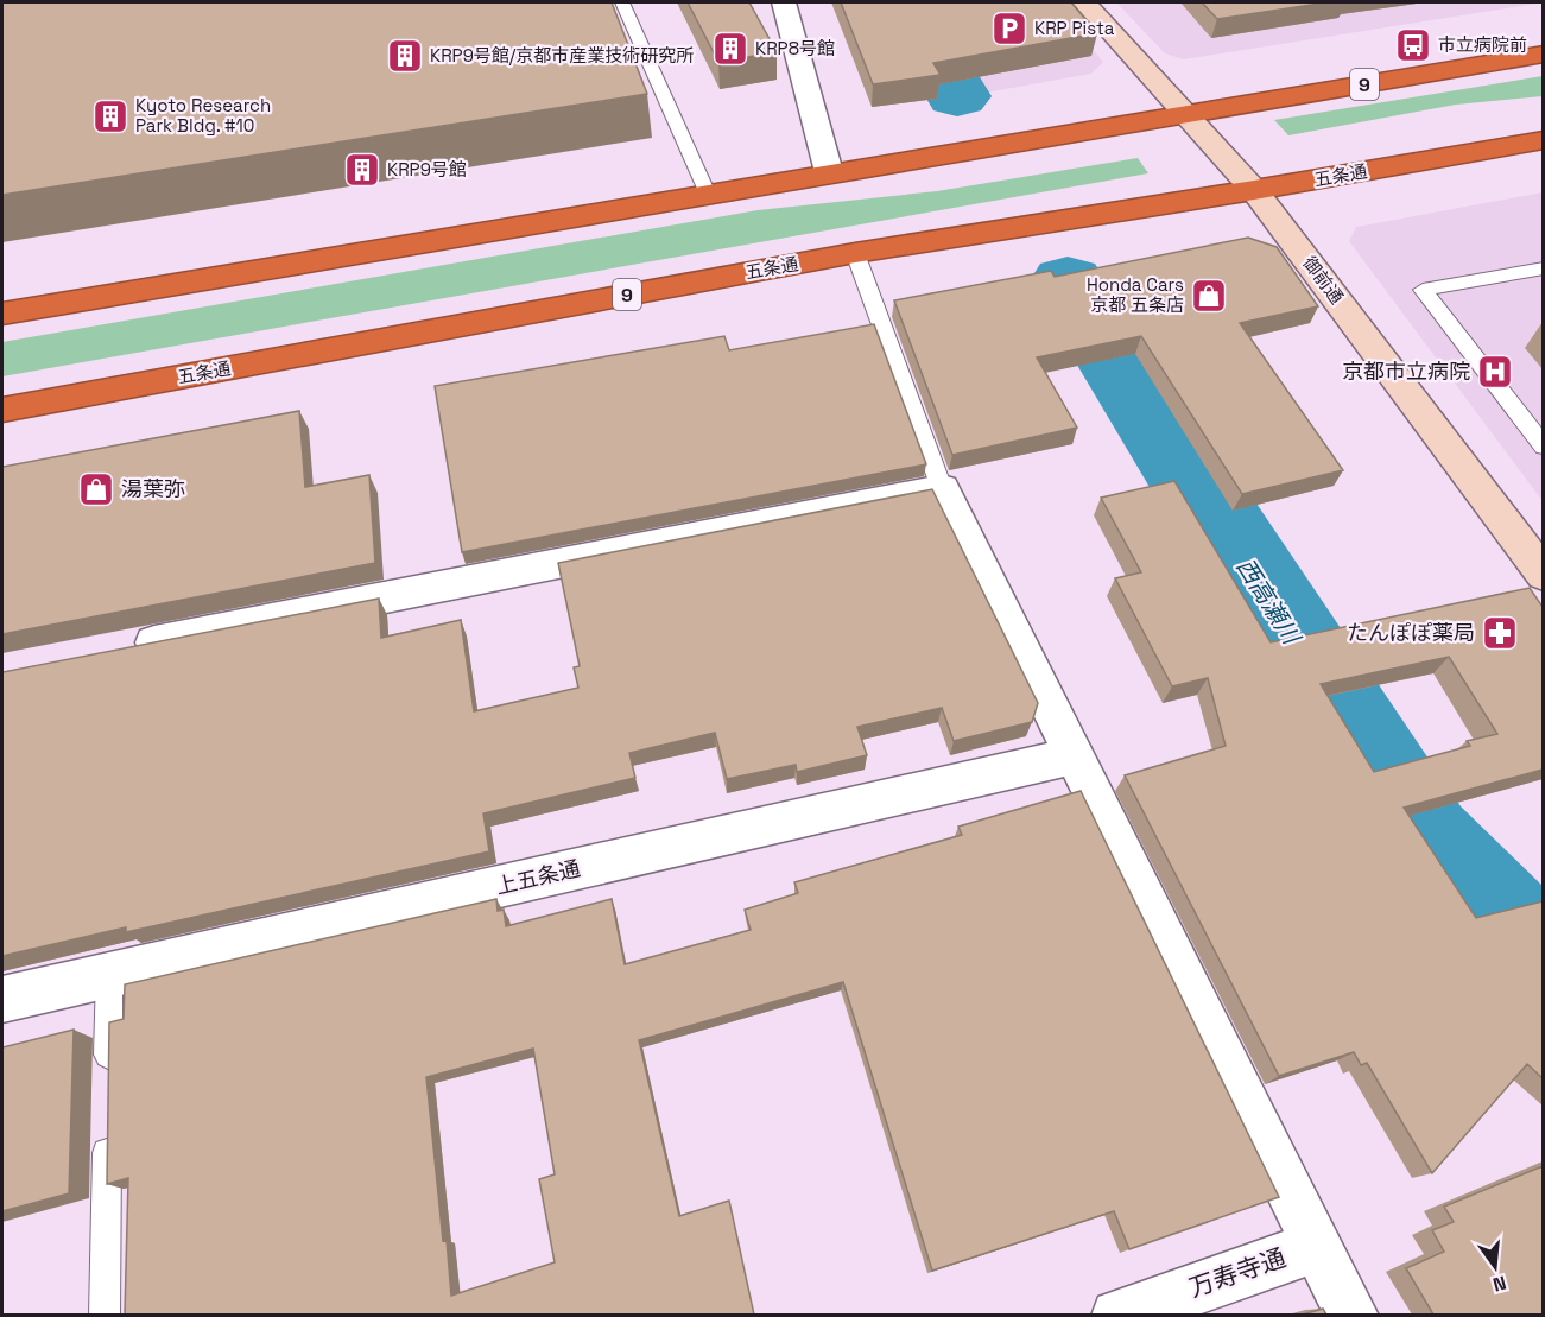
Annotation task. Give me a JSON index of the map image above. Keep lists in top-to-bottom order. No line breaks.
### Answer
{"streets":{"highway":["9","五条通"],"street":["御前通","上五条通","万寿寺通"]},"crossings":[["9","御前通"],["五条通","御前通"]],"water":["西高瀬川"],"places":{"parking":["KRP Pista"],"bus stop":["市立病院前"],"building":["KRP8号館","KRP9号館/京都市産業技術研究所","Kyoto Research Park Bldg. #10","KRP9号館"],"shop":["Honda Cars 京都 五条店","湯葉弥"],"hospital":["京都市立病院"],"pharmacy":["たんぽぽ薬局"]},"north":"bottom"}
